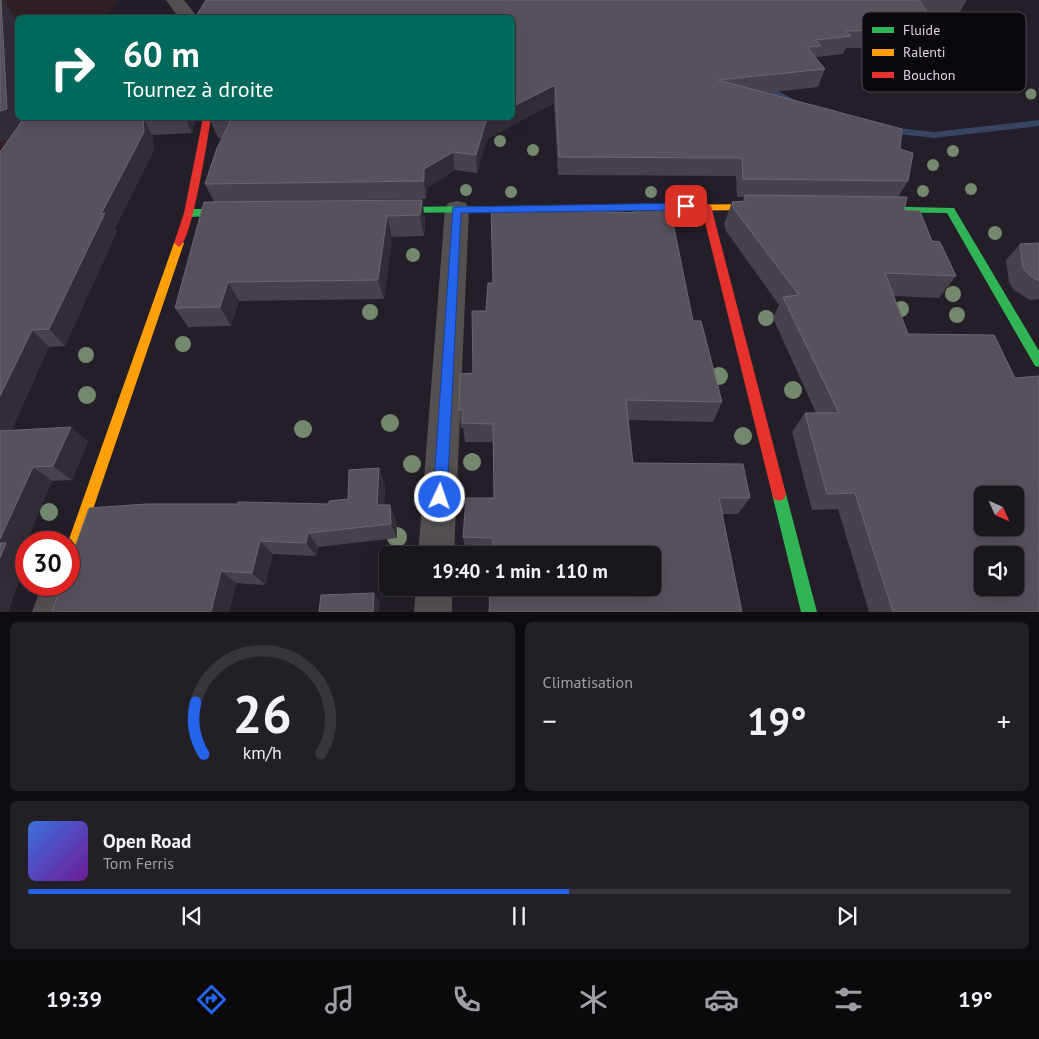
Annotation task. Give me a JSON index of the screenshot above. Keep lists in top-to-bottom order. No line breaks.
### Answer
{"legend":["Fluide","Ralenti","Bouchon"],"north":"bottom right","page":{"turn":["60 m","Tournez à droite"],"limit":"30","trip":"19:40 · 1 min · 110 m","tile":"Climatisation","heat":["−","19°","+"],"song":["Open Road","Tom Ferris"],"tabs":["19:39","19°"],"gauge":["26","km/h"]}}
